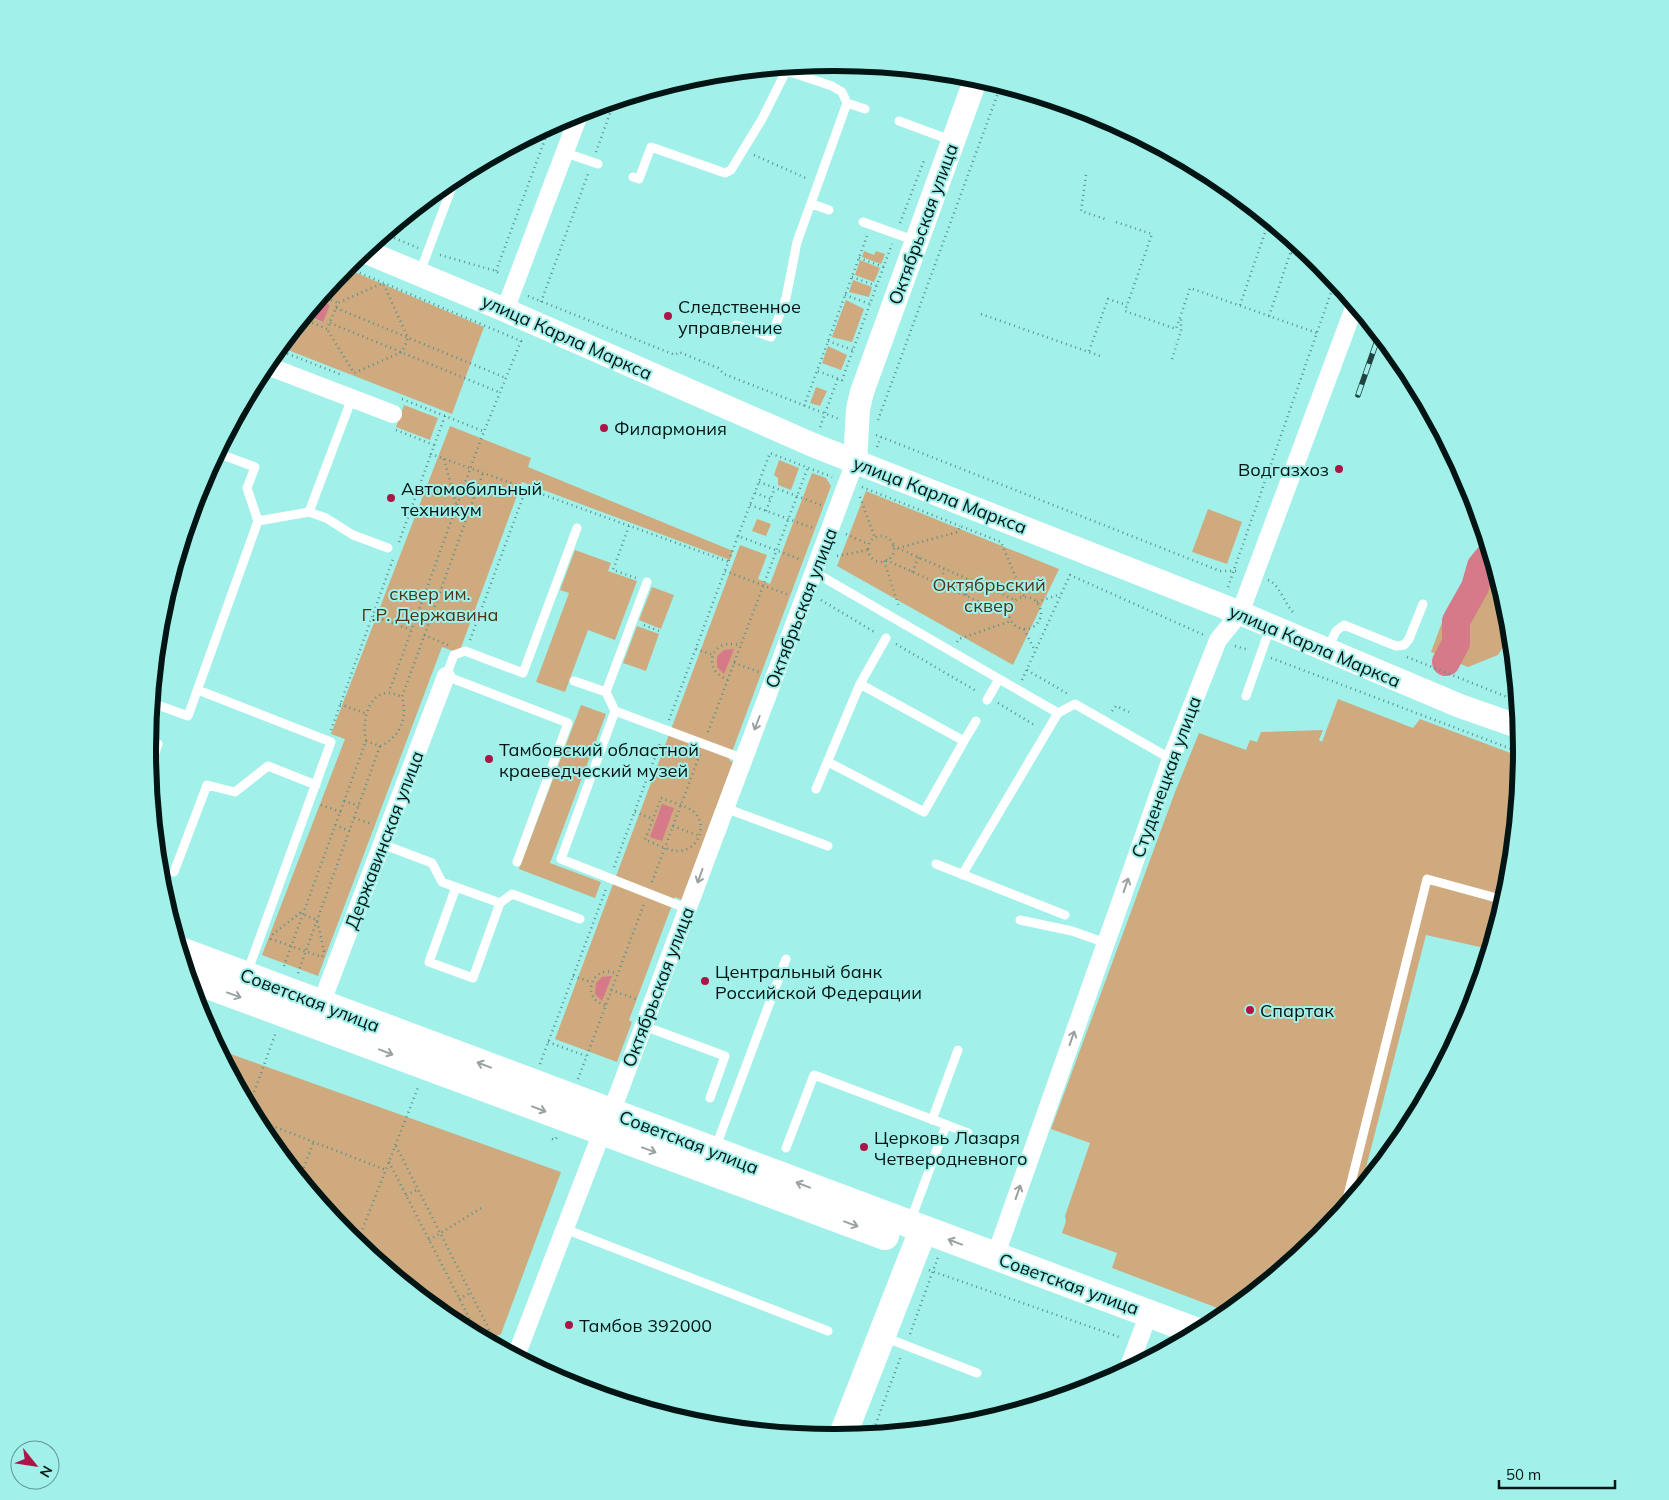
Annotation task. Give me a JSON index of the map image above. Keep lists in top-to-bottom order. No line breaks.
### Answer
{"streets":{"main road":["Октябрьская улица","улица Карла Маркса","Советская улица"],"street":["Студенецкая улица","Державинская улица"]},"crossings":[["Октябрьская улица","улица Карла Маркса"],["Октябрьская улица","Советская улица"],["улица Карла Маркса","Студенецкая улица"],["Студенецкая улица","Советская улица"],["Державинская улица","Советская улица"]],"one_way":["Студенецкая улица"],"parks":["Октябрьский сквер","сквер им. Г.Р. Державина"],"places":["Следственное управление","Филармония","Водгазхоз","Автомобильный техникум","Тамбовский областной краеведческий музей","Центральный банк Российской Федерации","Спартак","Церковь Лазаря Четверодневного","Тамбов 392000"],"scale_bar":"50 m","north":"bottom right"}
